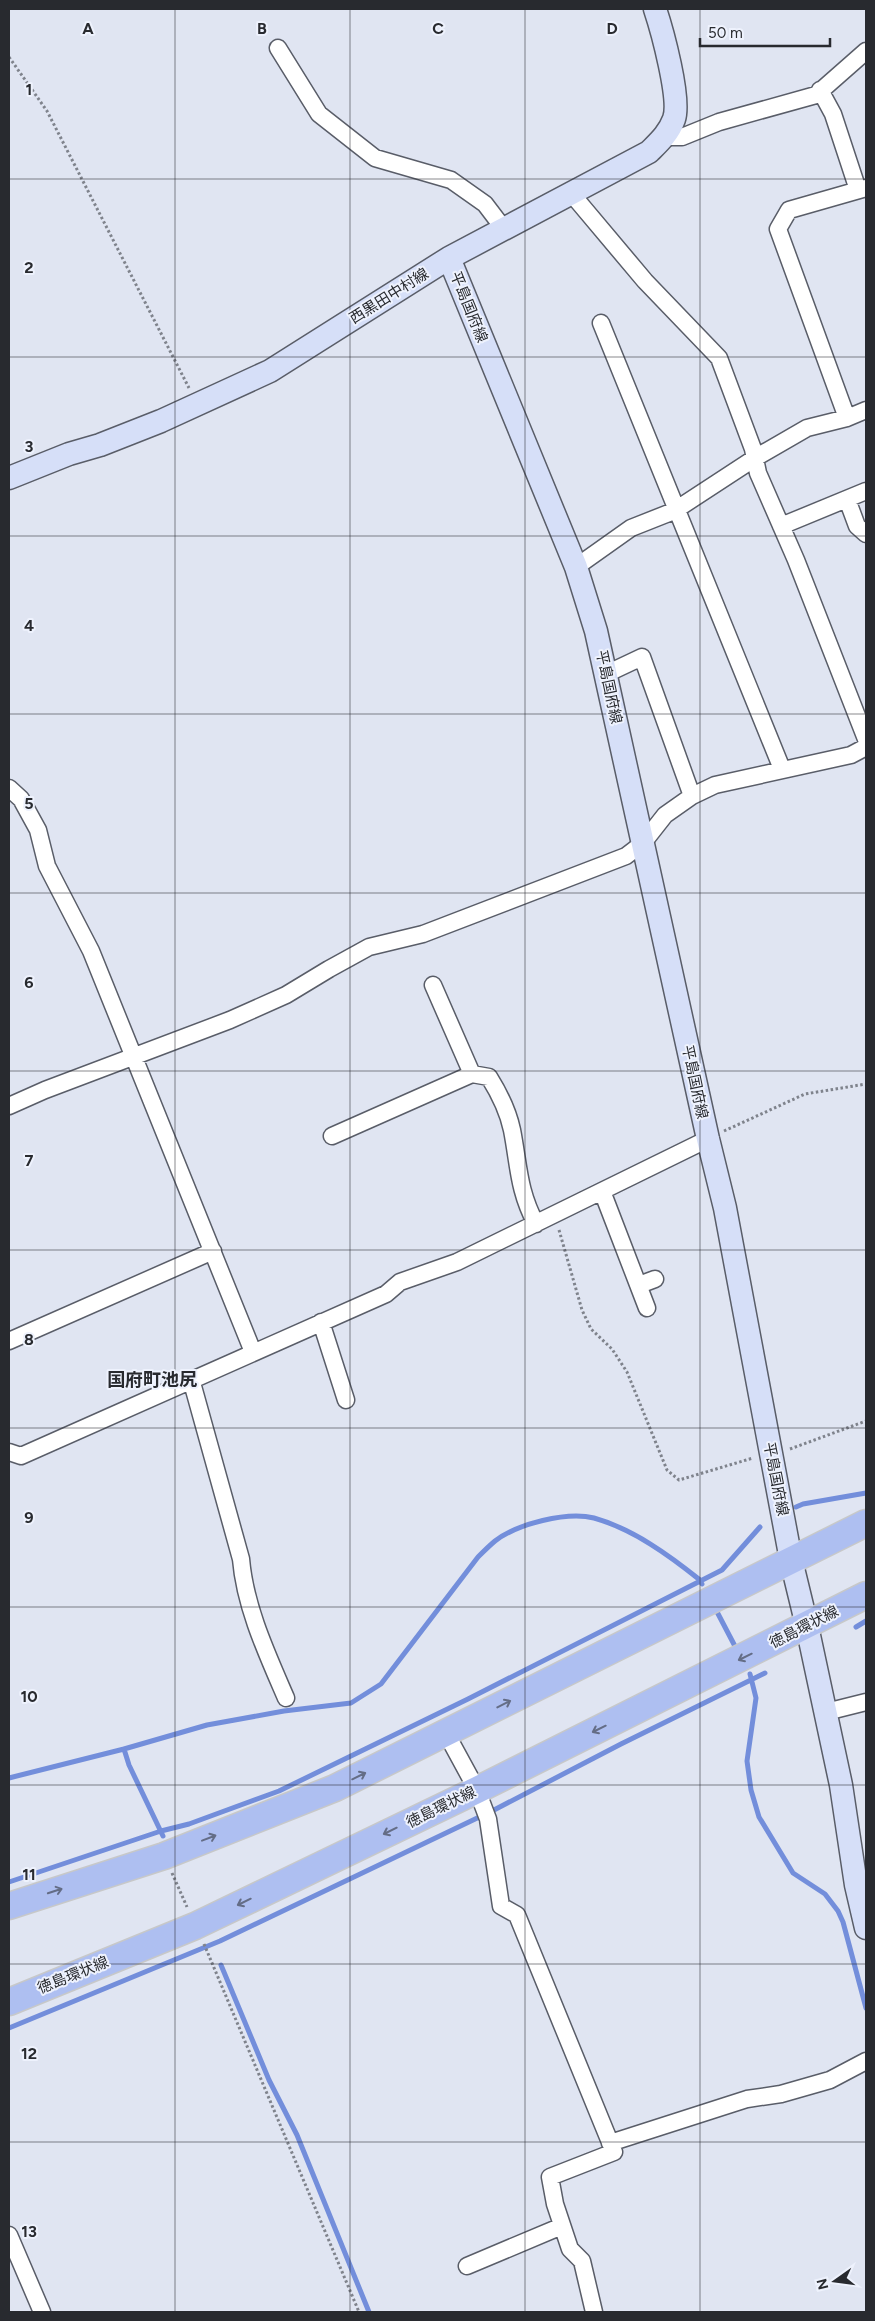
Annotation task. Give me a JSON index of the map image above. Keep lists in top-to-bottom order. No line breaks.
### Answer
{"streets":{"main road":["西黒田中村線","平島国府線","徳島環状線"]},"crossings":[["西黒田中村線","平島国府線"],["平島国府線","徳島環状線"]],"districts":["国府町池尻"],"scale_bar":"50 m","north":"left","grid":{"columns":["A","B","C","D"],"rows":["1","2","3","4","5","6","7","8","9","10","11","12","13"]}}
